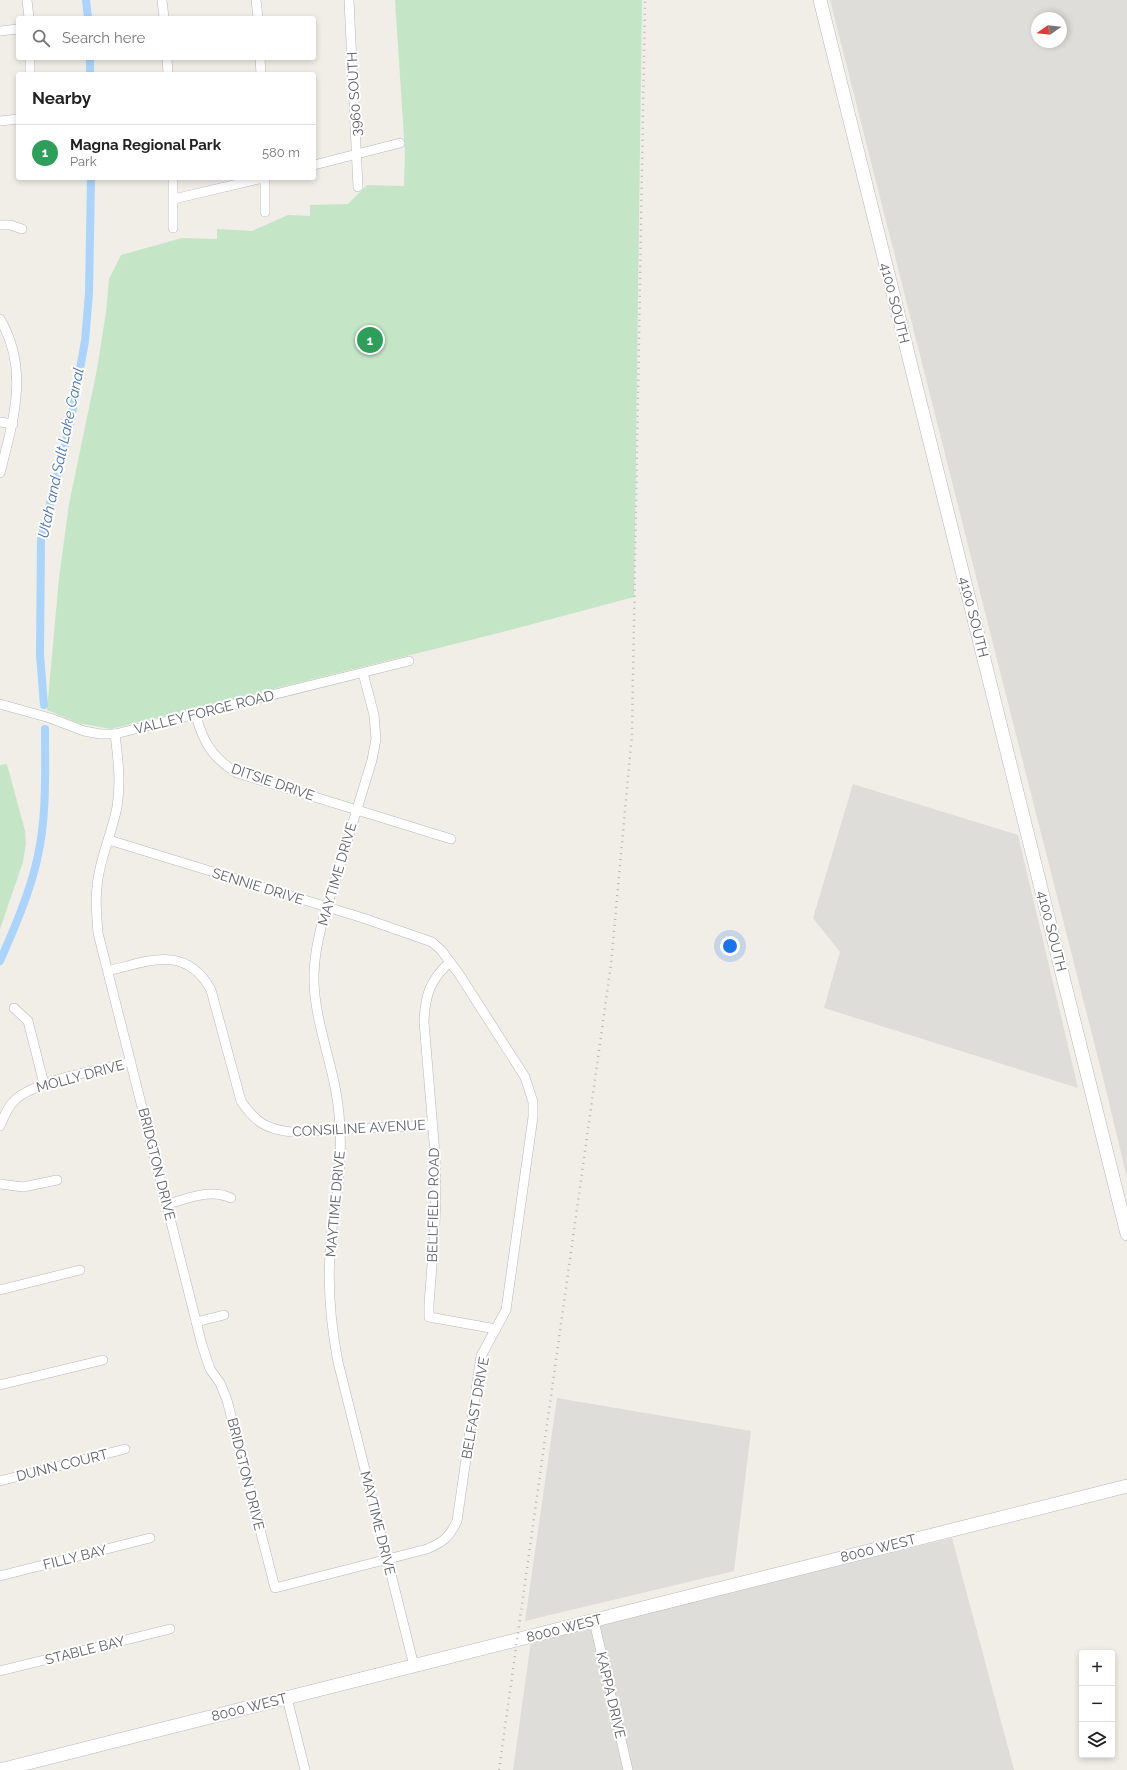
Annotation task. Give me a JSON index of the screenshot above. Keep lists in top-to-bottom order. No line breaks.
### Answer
{"streets":{"main road":["4100 SOUTH","8000 WEST"],"street":["3960 SOUTH","VALLEY FORGE ROAD","DITSIE DRIVE","MAYTIME DRIVE","SENNIE DRIVE","MOLLY DRIVE","CONSILINE AVENUE","BRIDGTON DRIVE","BELLFIELD ROAD","BELFAST DRIVE","DUNN COURT","FILLY BAY","STABLE BAY","KAPPA DRIVE"]},"crossings":[["VALLEY FORGE ROAD","DITSIE DRIVE"],["VALLEY FORGE ROAD","MAYTIME DRIVE"],["VALLEY FORGE ROAD","BRIDGTON DRIVE"],["DITSIE DRIVE","MAYTIME DRIVE"],["MAYTIME DRIVE","SENNIE DRIVE"],["MAYTIME DRIVE","CONSILINE AVENUE"],["MAYTIME DRIVE","BELFAST DRIVE"],["MAYTIME DRIVE","8000 WEST"],["SENNIE DRIVE","BRIDGTON DRIVE"],["SENNIE DRIVE","BELLFIELD ROAD"],["SENNIE DRIVE","BELFAST DRIVE"],["MOLLY DRIVE","BRIDGTON DRIVE"],["CONSILINE AVENUE","BRIDGTON DRIVE"],["CONSILINE AVENUE","BELLFIELD ROAD"],["BRIDGTON DRIVE","BELFAST DRIVE"],["BELLFIELD ROAD","BELFAST DRIVE"],["8000 WEST","KAPPA DRIVE"]],"water":["Utah and Salt Lake Canal"],"north":"left","page":{"search":"Search here","heading":"Nearby","list":[{"mark":"1","name":"Magna Regional Park","note":"Park","value":"580 m"}],"pins":"1","map_buttons":["+","−"]}}
